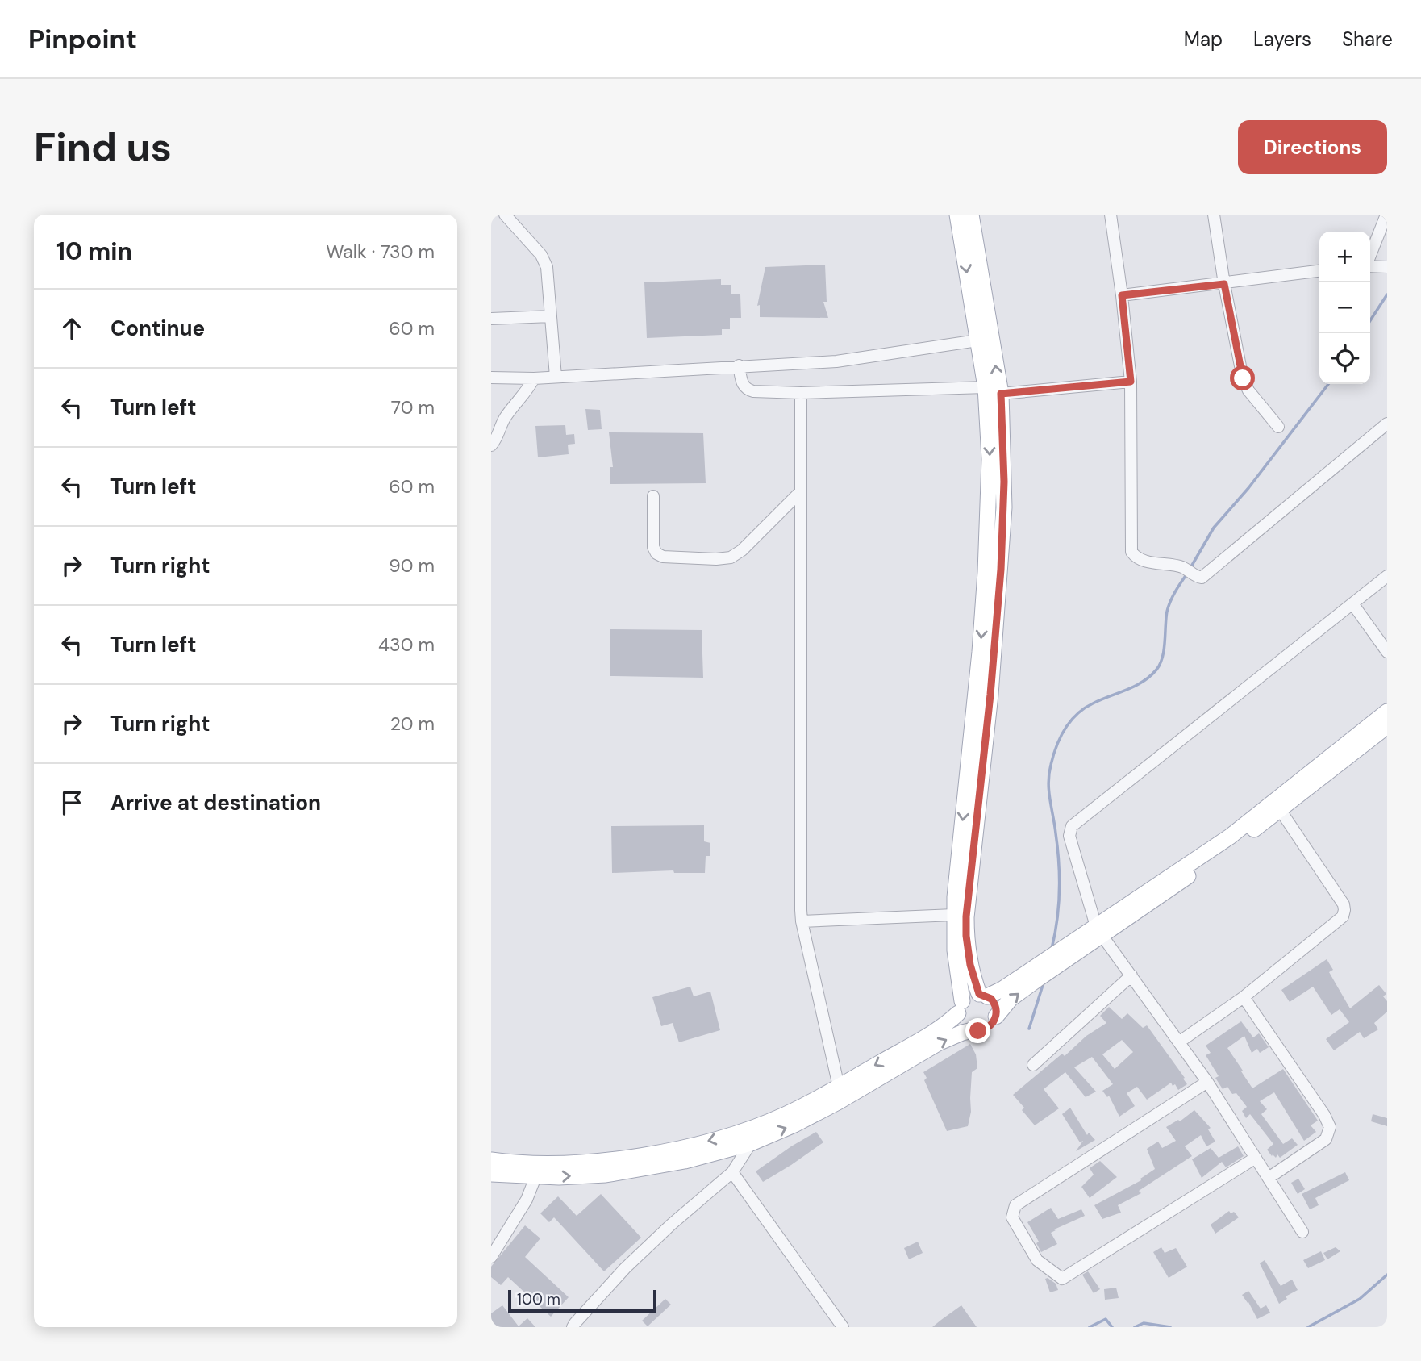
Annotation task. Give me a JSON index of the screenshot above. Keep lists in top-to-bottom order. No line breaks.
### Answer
{"scale_bar":"100 m","page":{"header":"Pinpoint","nav":["Map","Layers","Share"],"buttons":"Directions","title":"Find us","heading":["10 min","Walk · 730 m"],"map_buttons":["+","−"],"list":[["Continue","60 m"],["Turn left","70 m"],["Turn left","60 m"],["Turn right","90 m"],["Turn left","430 m"],["Turn right","20 m"],"Arrive at destination"],"scale":"100 m"}}
